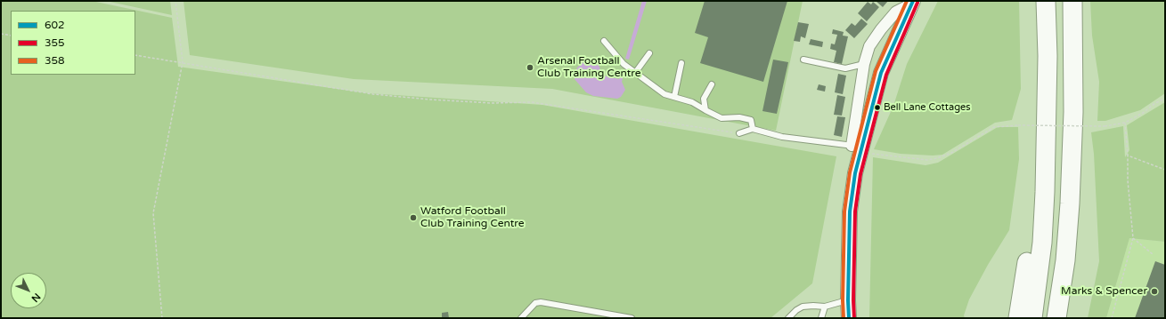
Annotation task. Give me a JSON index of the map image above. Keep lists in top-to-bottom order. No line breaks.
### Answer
{"places":["Arsenal Football Club Training Centre","Bell Lane Cottages","Watford Football Club Training Centre","Marks & Spencer"],"lines":["transit line 602","transit line 358","transit line 355"],"legend":["602","355","358"],"north":"bottom right"}
